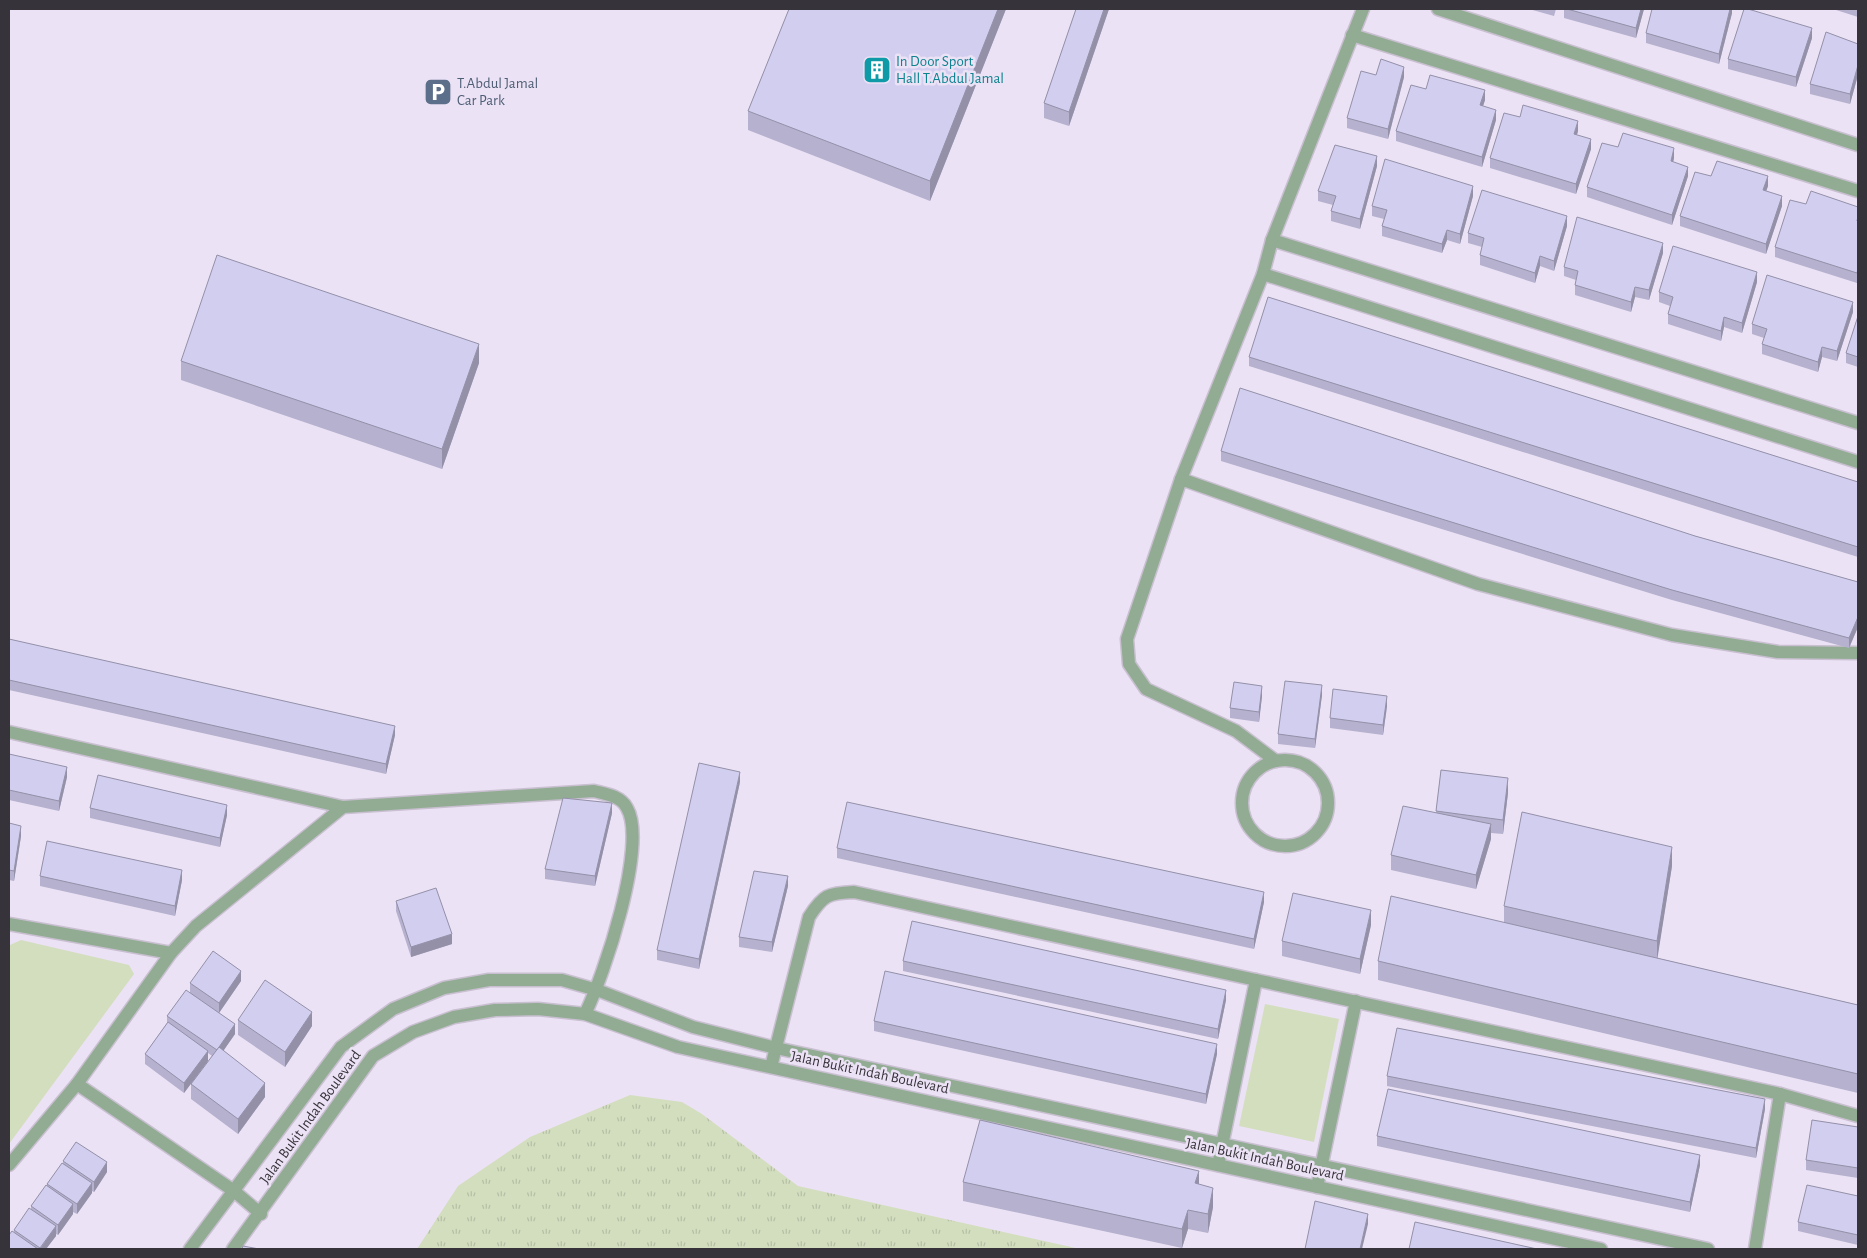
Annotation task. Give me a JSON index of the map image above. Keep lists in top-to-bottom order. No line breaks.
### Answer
{"streets":{"street":["Jalan Bukit Indah Boulevard"]},"places":{"building":["In Door Sport Hall T.Abdul Jamal"],"parking":["T.Abdul Jamal Car Park"]}}
